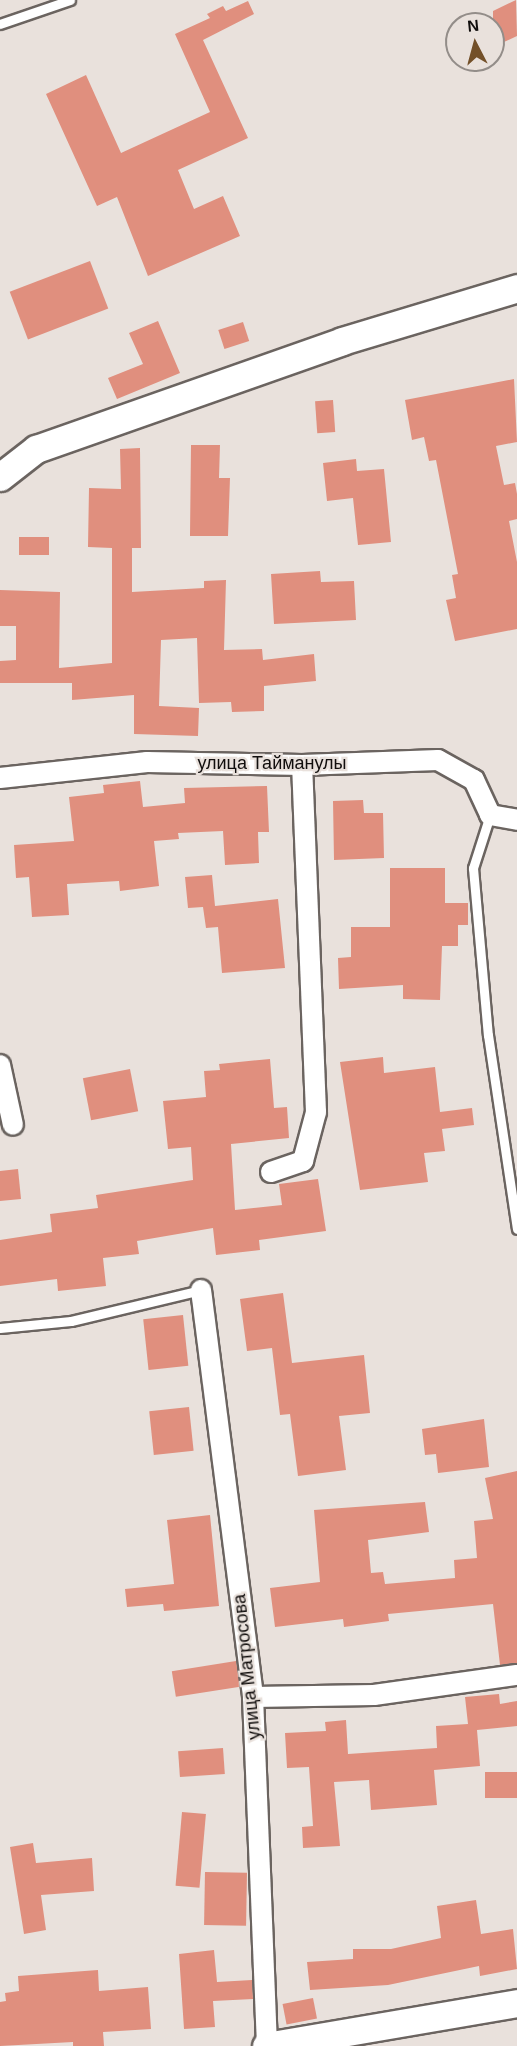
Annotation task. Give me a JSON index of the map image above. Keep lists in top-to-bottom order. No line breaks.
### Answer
{"streets":{"street":["улица Тайманулы","улица Матросова"]},"north":"top"}
